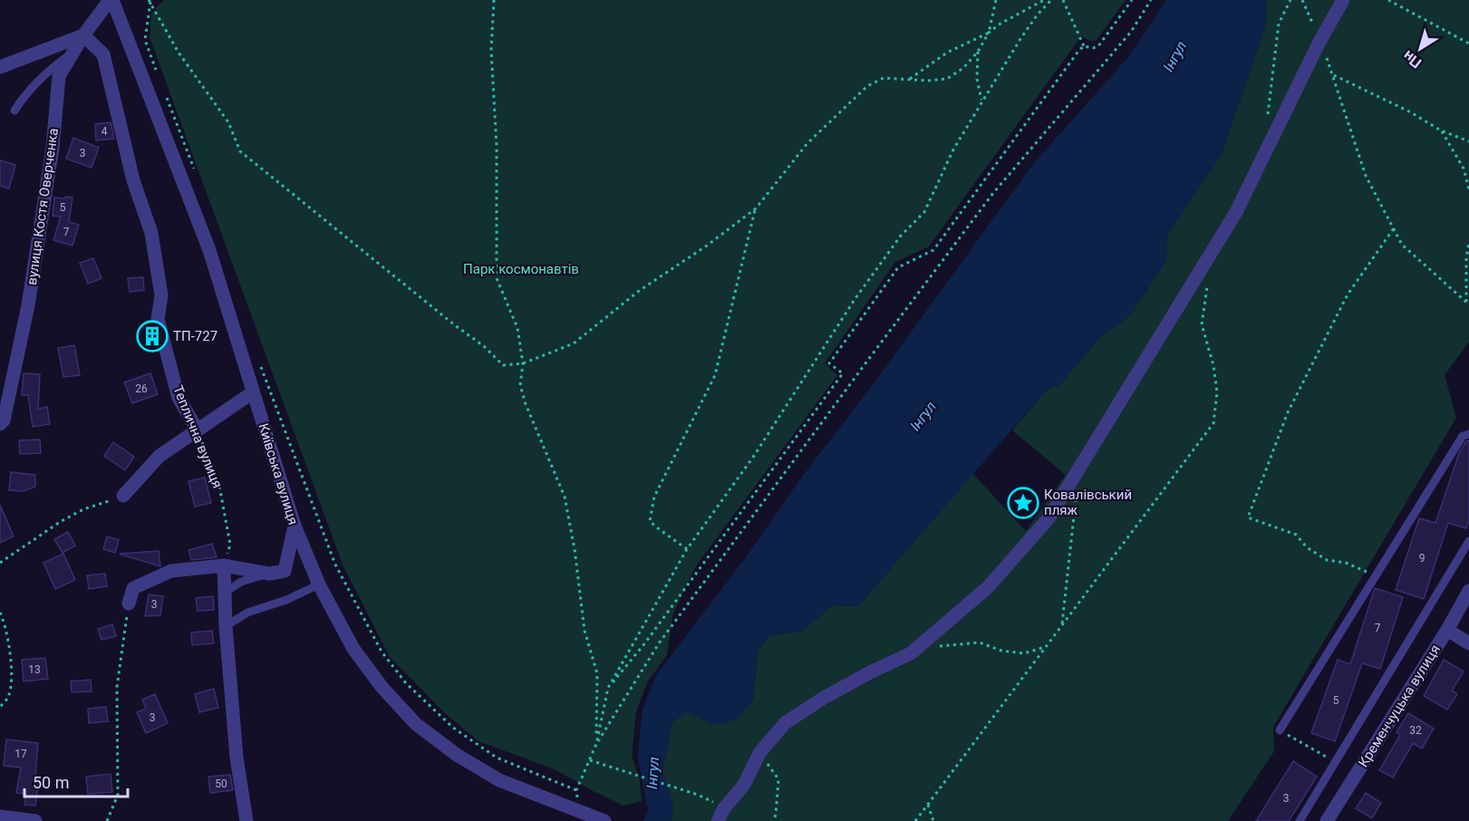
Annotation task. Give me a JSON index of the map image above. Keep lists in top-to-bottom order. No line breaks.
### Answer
{"streets":{"street":["вулиця Костя Оверченка","Теплична вулиця","Київська вулиця","Кременчуцька вулиця"]},"crossings":[["вулиця Костя Оверченка","Теплична вулиця"],["вулиця Костя Оверченка","Київська вулиця"]],"water":["Інгул"],"parks":["Парк космонавтів"],"places":{"building":["ТП-727"],"place":["Ковалівський пляж"]},"house_numbers":["4","3","5","7","26","9","3","7","13","5","3","32","17","50","3"],"scale_bar":"50 m","north":"bottom left"}
